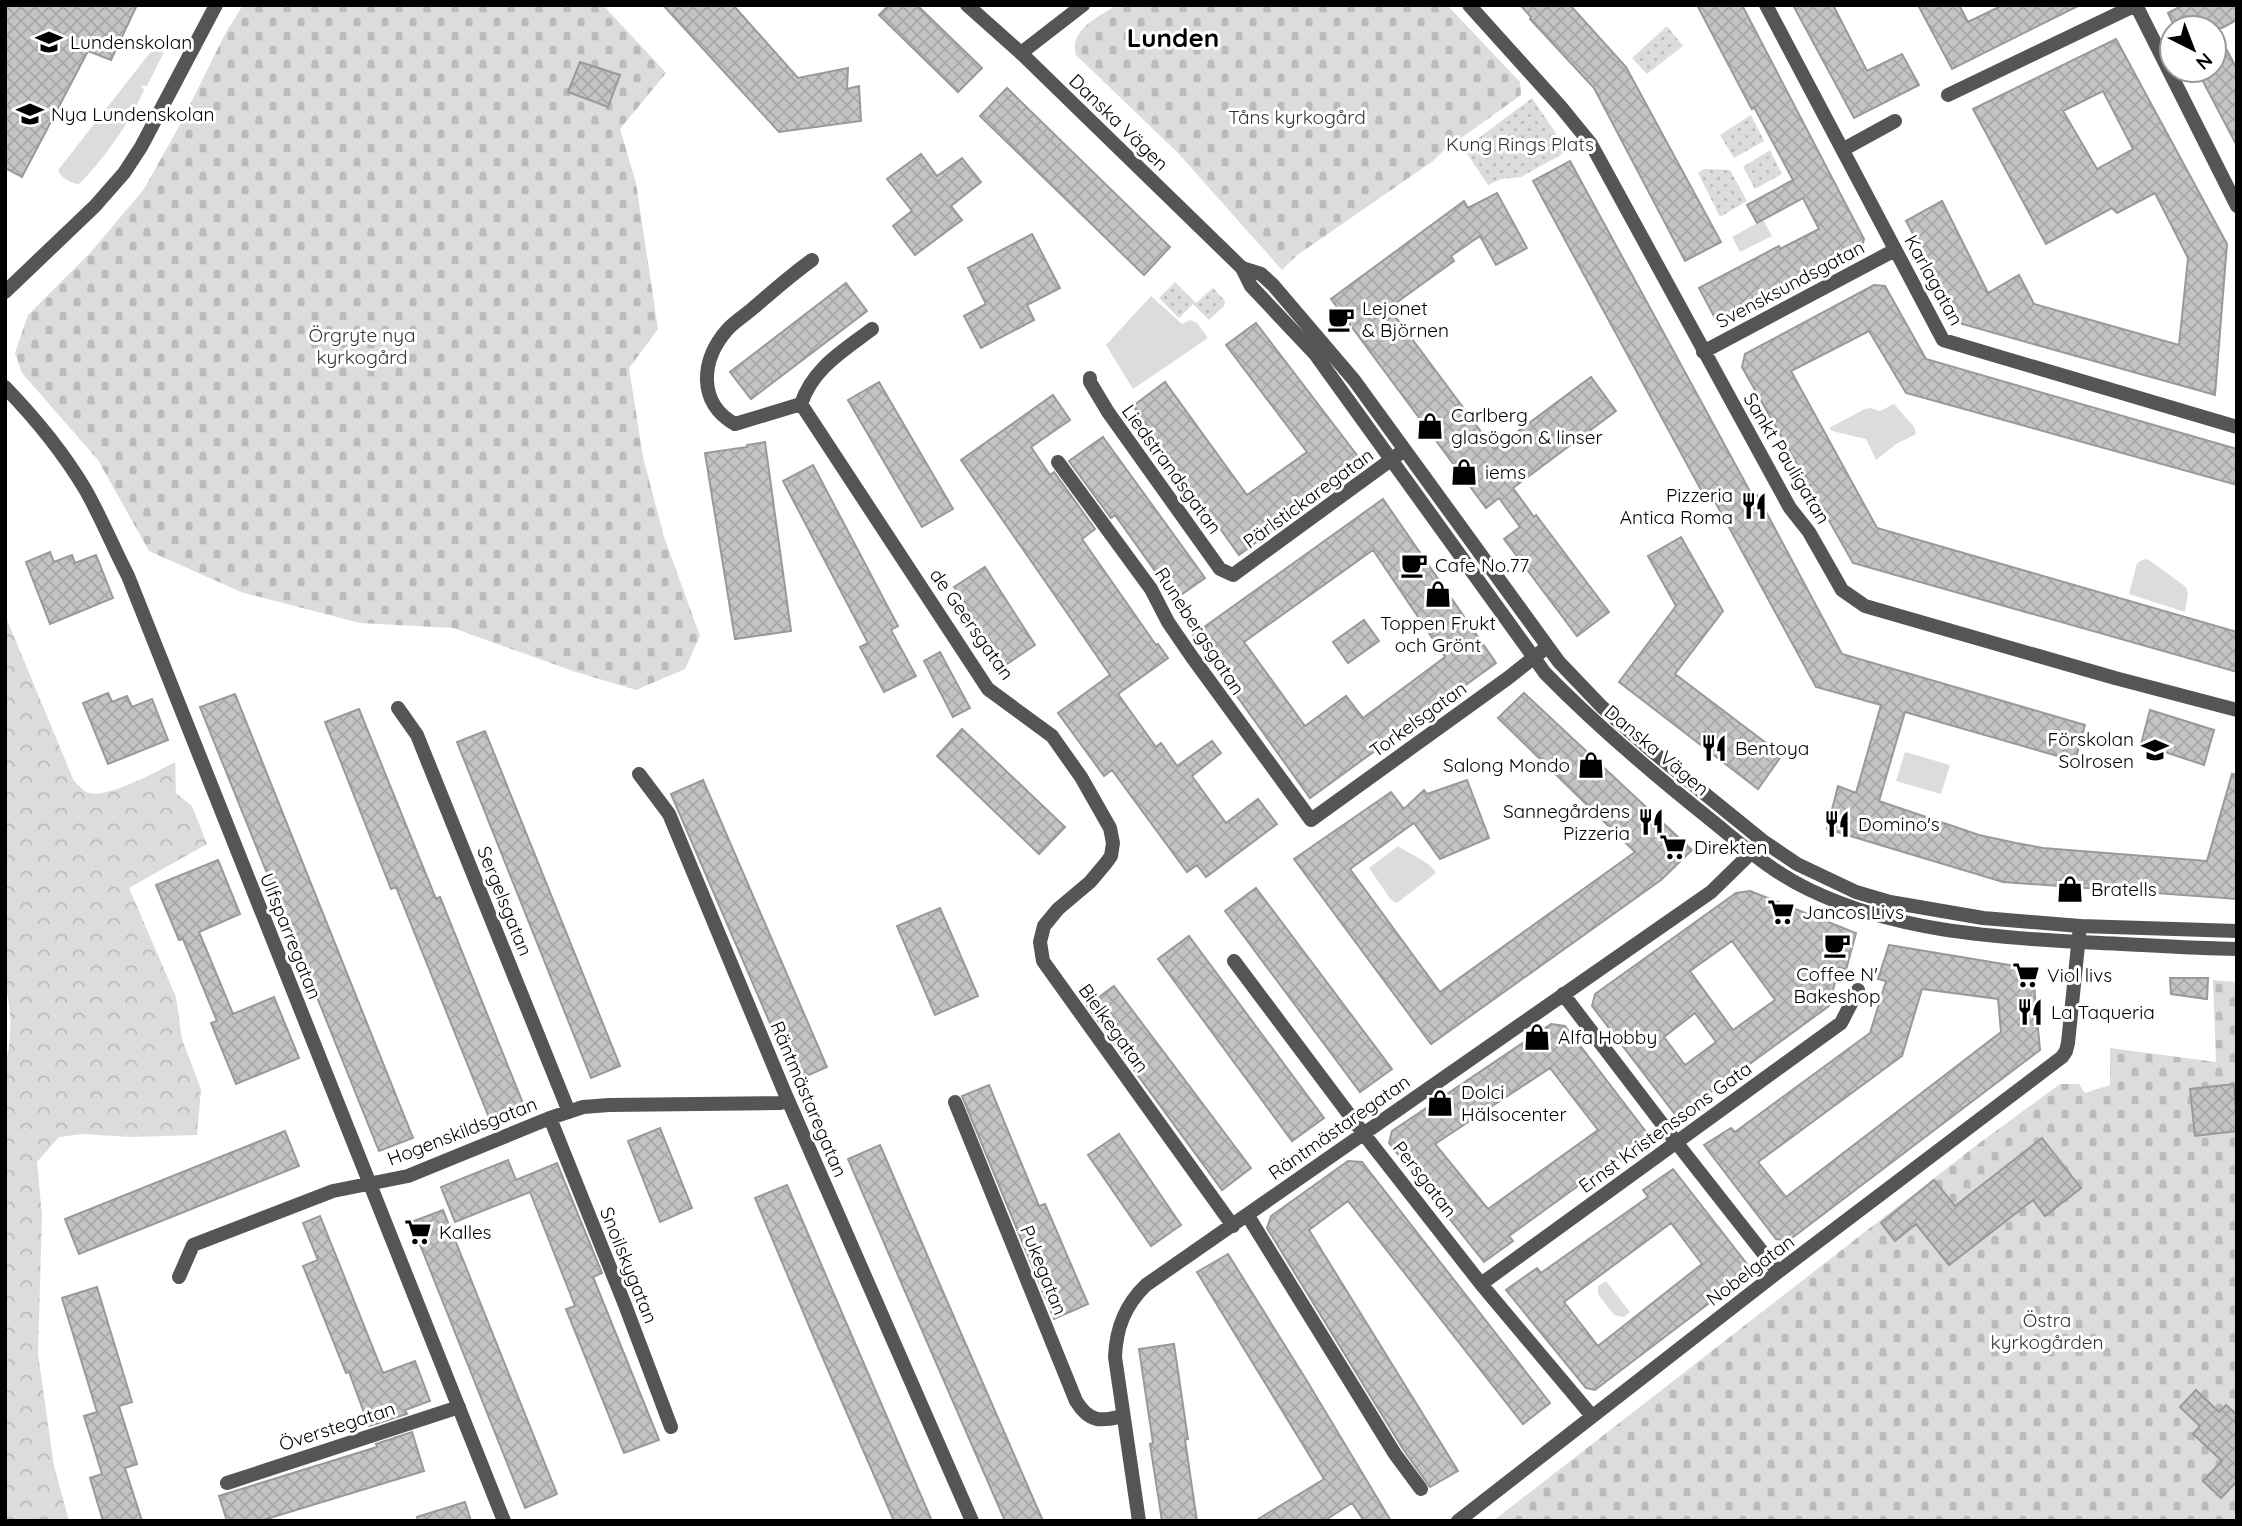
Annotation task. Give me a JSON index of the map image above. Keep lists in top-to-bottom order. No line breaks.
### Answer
{"streets":{"street":["Danska Vägen","Karlagatan","Svensksundsgatan","Sankt Pauligatan","Liedstrandsgatan","Pärlstickaregatan","de Geersgatan","Runebergsgatan","Torkelsgatan","Sergelsgatan","Ulfsparregatan","Bielkegatan","Räntmästaregatan","Ernst Kristenssons Gata","Hogenskildsgatan","Persgatan","Snoilskygatan","Pukegatan","Nobelgatan","Överstegatan"]},"crossings":[["Danska Vägen","Pärlstickaregatan"],["Danska Vägen","Torkelsgatan"],["Danska Vägen","Räntmästaregatan"],["Danska Vägen","Nobelgatan"],["Karlagatan","Svensksundsgatan"],["Svensksundsgatan","Sankt Pauligatan"],["Liedstrandsgatan","Pärlstickaregatan"],["de Geersgatan","Bielkegatan"],["Runebergsgatan","Torkelsgatan"],["Sergelsgatan","Hogenskildsgatan"],["Ulfsparregatan","Hogenskildsgatan"],["Ulfsparregatan","Överstegatan"],["Bielkegatan","Räntmästaregatan"],["Räntmästaregatan","Hogenskildsgatan"],["Räntmästaregatan","Persgatan"],["Räntmästaregatan","Pukegatan"],["Ernst Kristenssons Gata","Persgatan"],["Hogenskildsgatan","Snoilskygatan"],["Persgatan","Nobelgatan"]],"districts":["Lunden"],"parks":["Tåns kyrkogård","Kung Rings Plats","Örgryte nya kyrkogård","Östra kyrkogården"],"places":{"school or university":["Lundenskolan","Nya Lundenskolan","Förskolan Solrosen"],"cafe":["Lejonet & Björnen","Cafe No.77","Coffee N' Bakeshop"],"shop":["Carlberg glasögon & linser","iems","Toppen Frukt och Grönt","Salong Mondo","Bratells","Alfa Hobby","Dolci Hälsocenter"],"restaurant":["Pizzeria Antica Roma","Bentoya","Sannegårdens Pizzeria","Domino's","La Taqueria"],"supermarket":["Direkten","Jancos Livs","Viol livs","Kalles"]},"north":"bottom right"}
